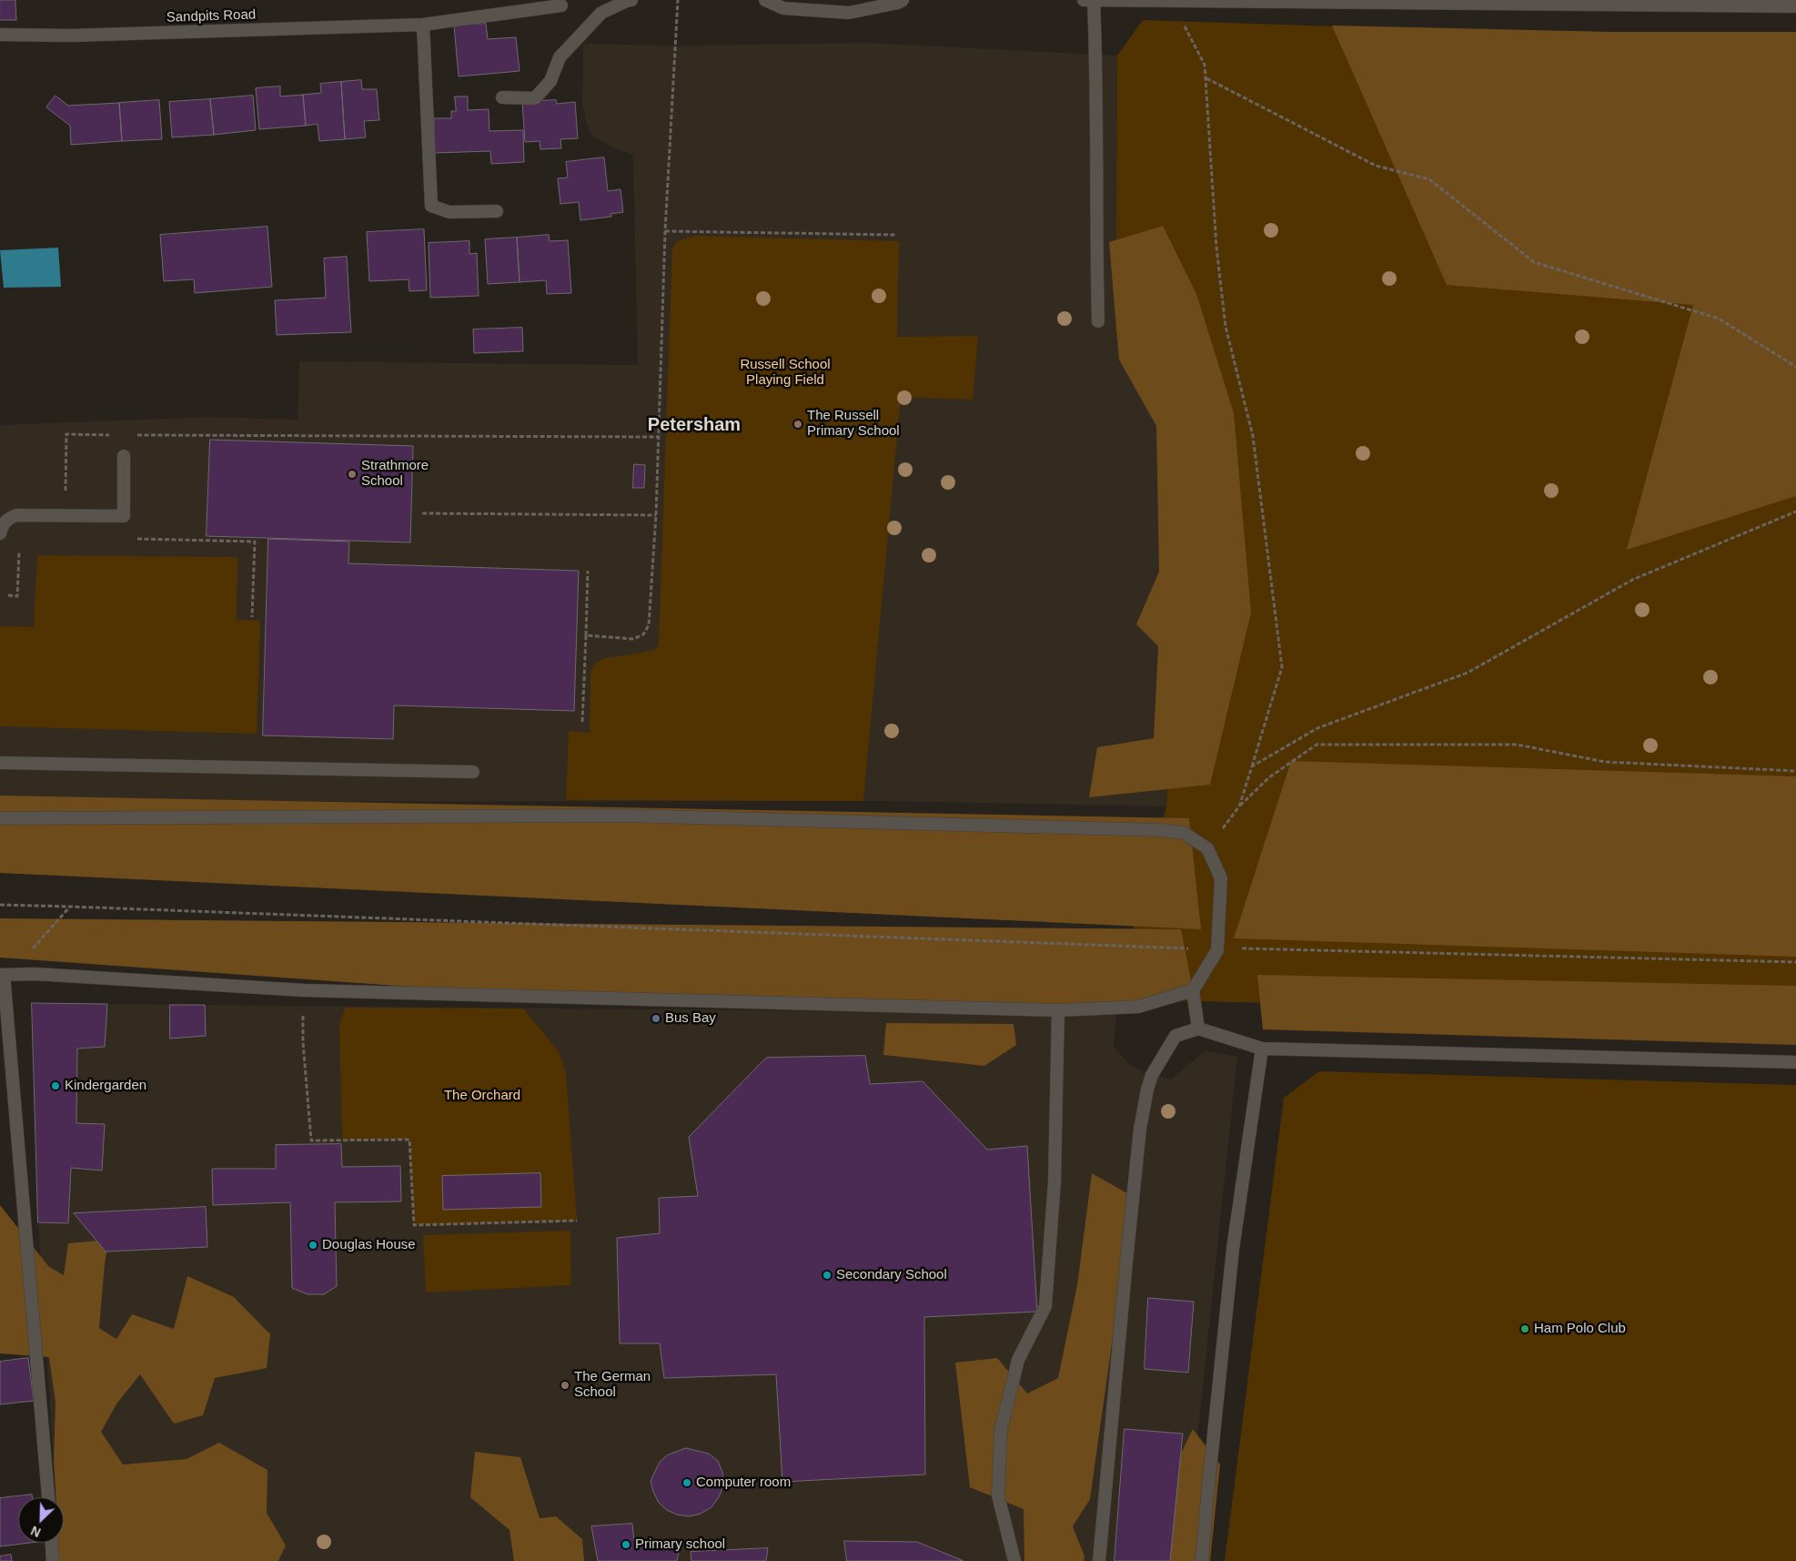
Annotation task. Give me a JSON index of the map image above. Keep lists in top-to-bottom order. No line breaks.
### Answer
{"streets":{"street":["Sandpits Road"]},"districts":["Petersham"],"parks":["Russell School Playing Field","The Orchard"],"places":["The Russell Primary School","Strathmore School","Bus Bay","Kindergarden","Douglas House","Secondary School","Ham Polo Club","The German School","Computer room","Primary school"],"north":"bottom left"}
